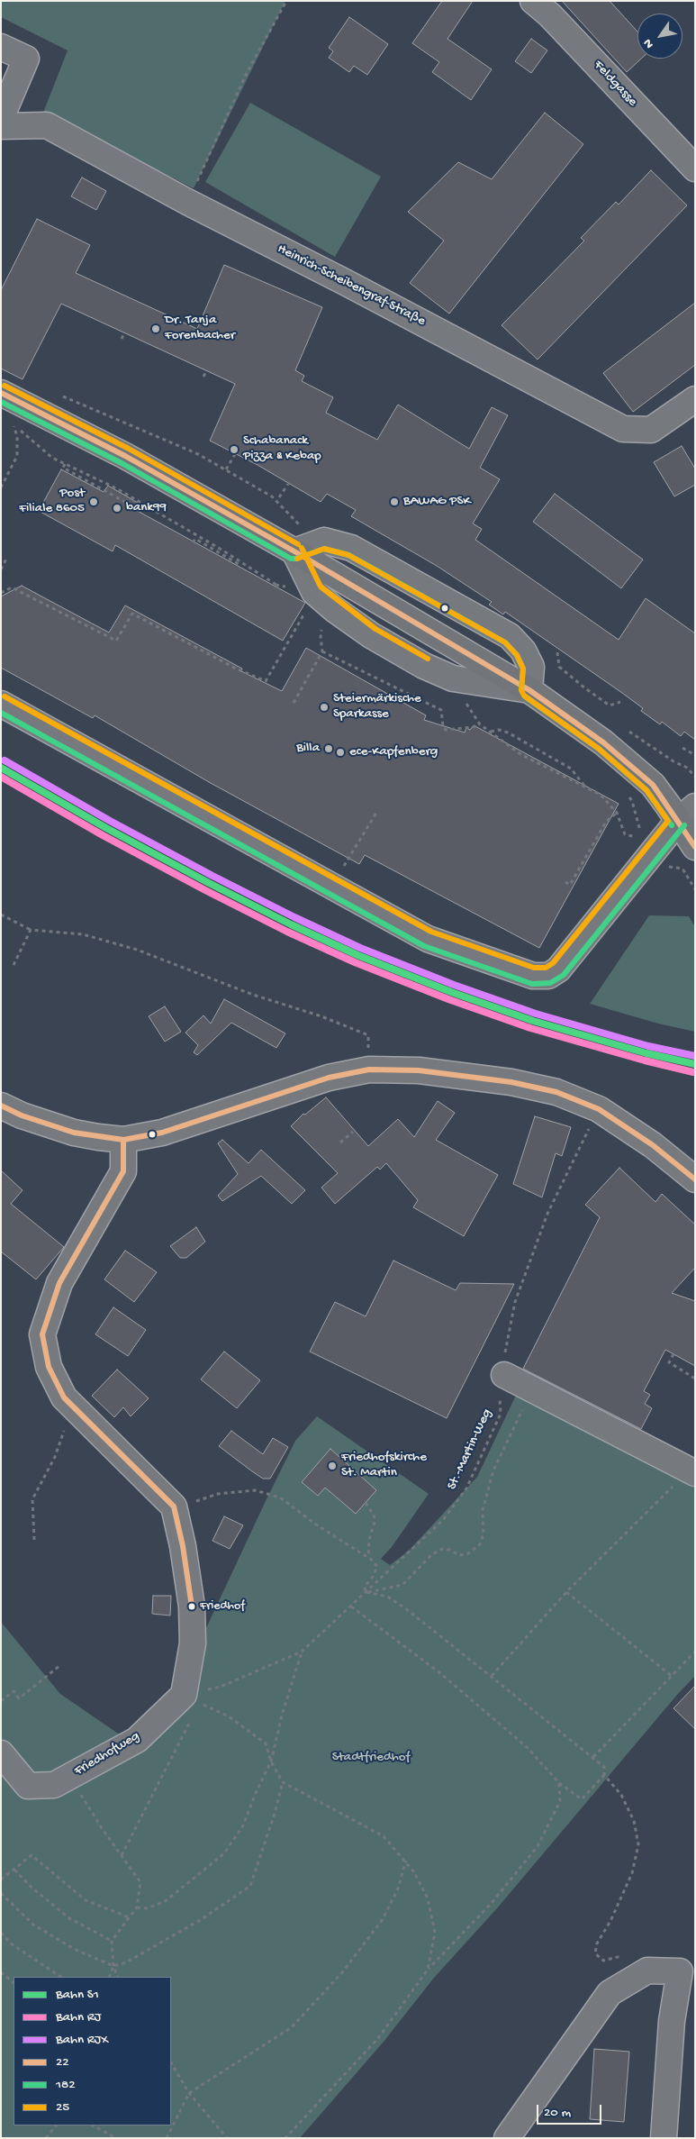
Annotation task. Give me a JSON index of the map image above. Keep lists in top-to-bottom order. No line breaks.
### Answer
{"streets":{"street":["Feldgasse","Heinrich-Scheibengraf-Straße","Friedhofweg"],"path":["St.-Martin-Weg"]},"crossings":[["St.-Martin-Weg","Friedhofweg"]],"parks":["Stadtfriedhof"],"places":["Dr. Tanja Forenbacher","Schabanack Pizza & Kebap","Post Filiale 8605","BAWAG PSK","bank99","Steiermärkische Sparkasse","Billa","ece-Kapfenberg","Friedhofskirche St. Martin","Friedhof"],"lines":["transit line 25","transit line 22","transit line 182","rail line RJX","rail line S1","rail line RJ"],"legend":["Bahn S1","Bahn RJ","Bahn RJX","22","182","25"],"scale_bar":"20 m","north":"bottom left"}
